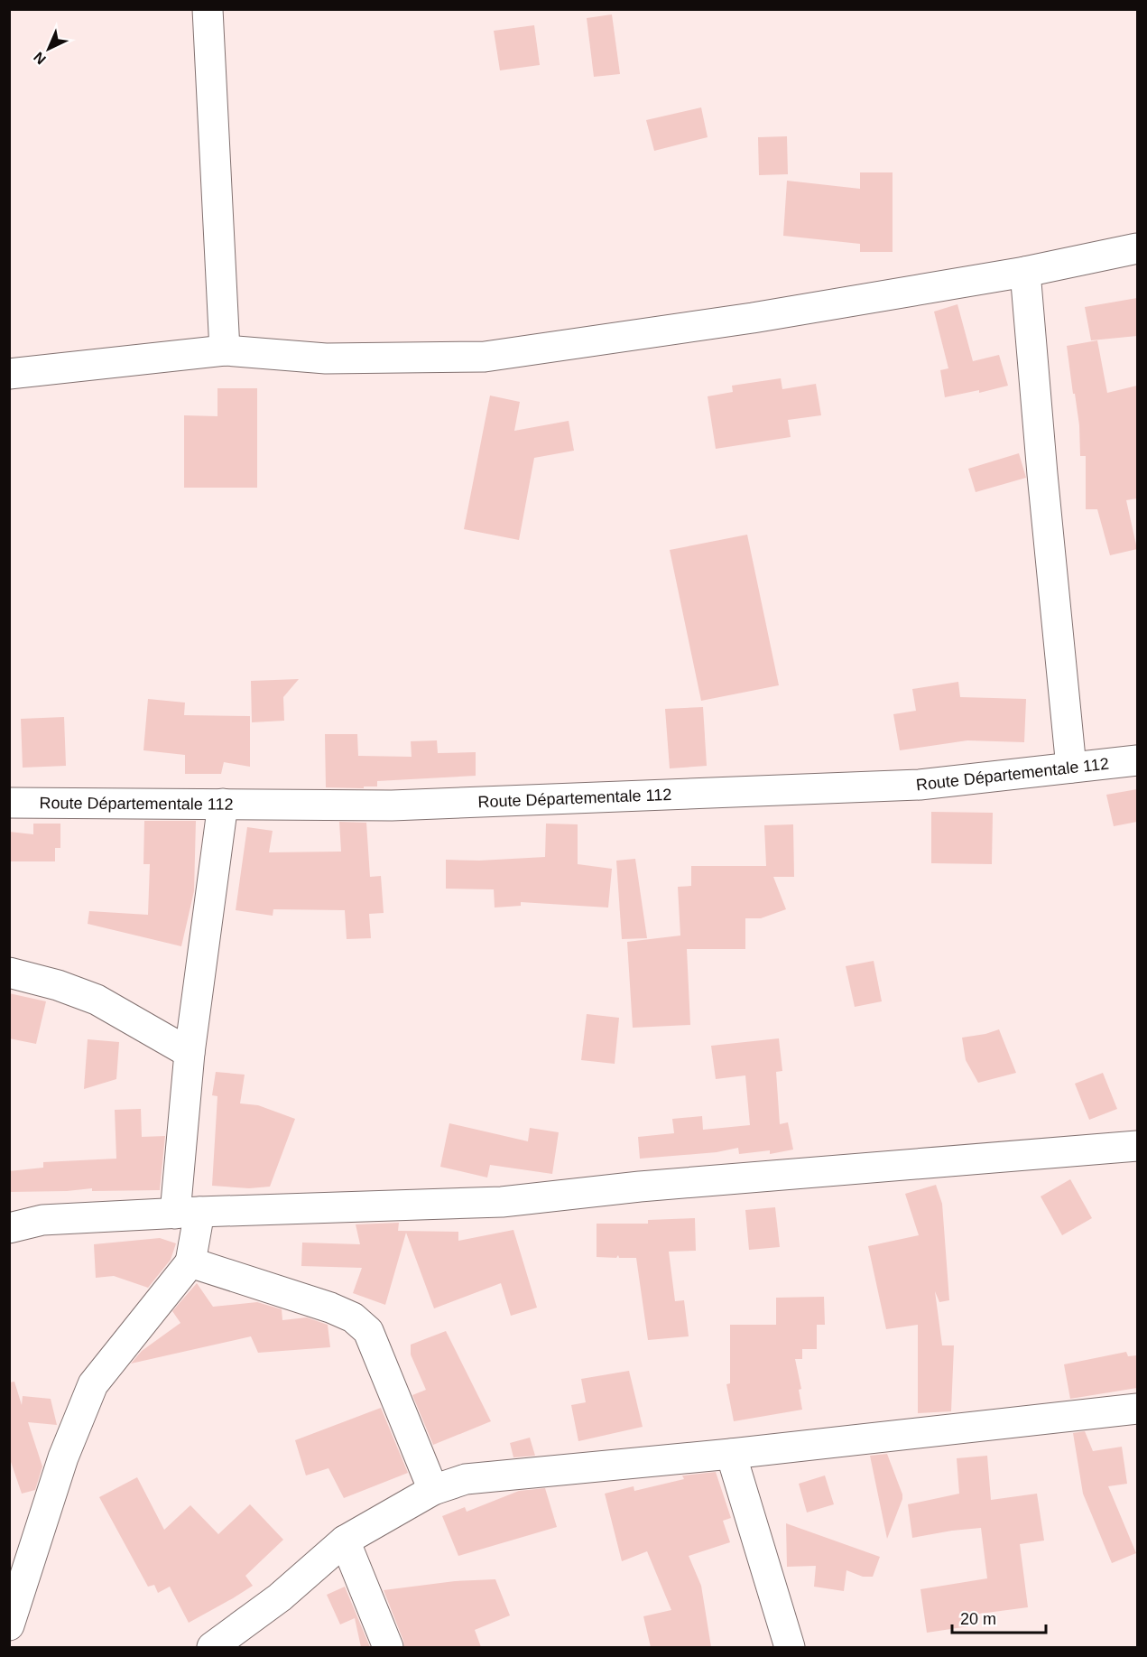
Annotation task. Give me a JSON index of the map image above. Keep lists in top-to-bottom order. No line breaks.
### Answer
{"streets":{"street":["Route Départementale 112"]},"scale_bar":"20 m","north":"bottom left"}
